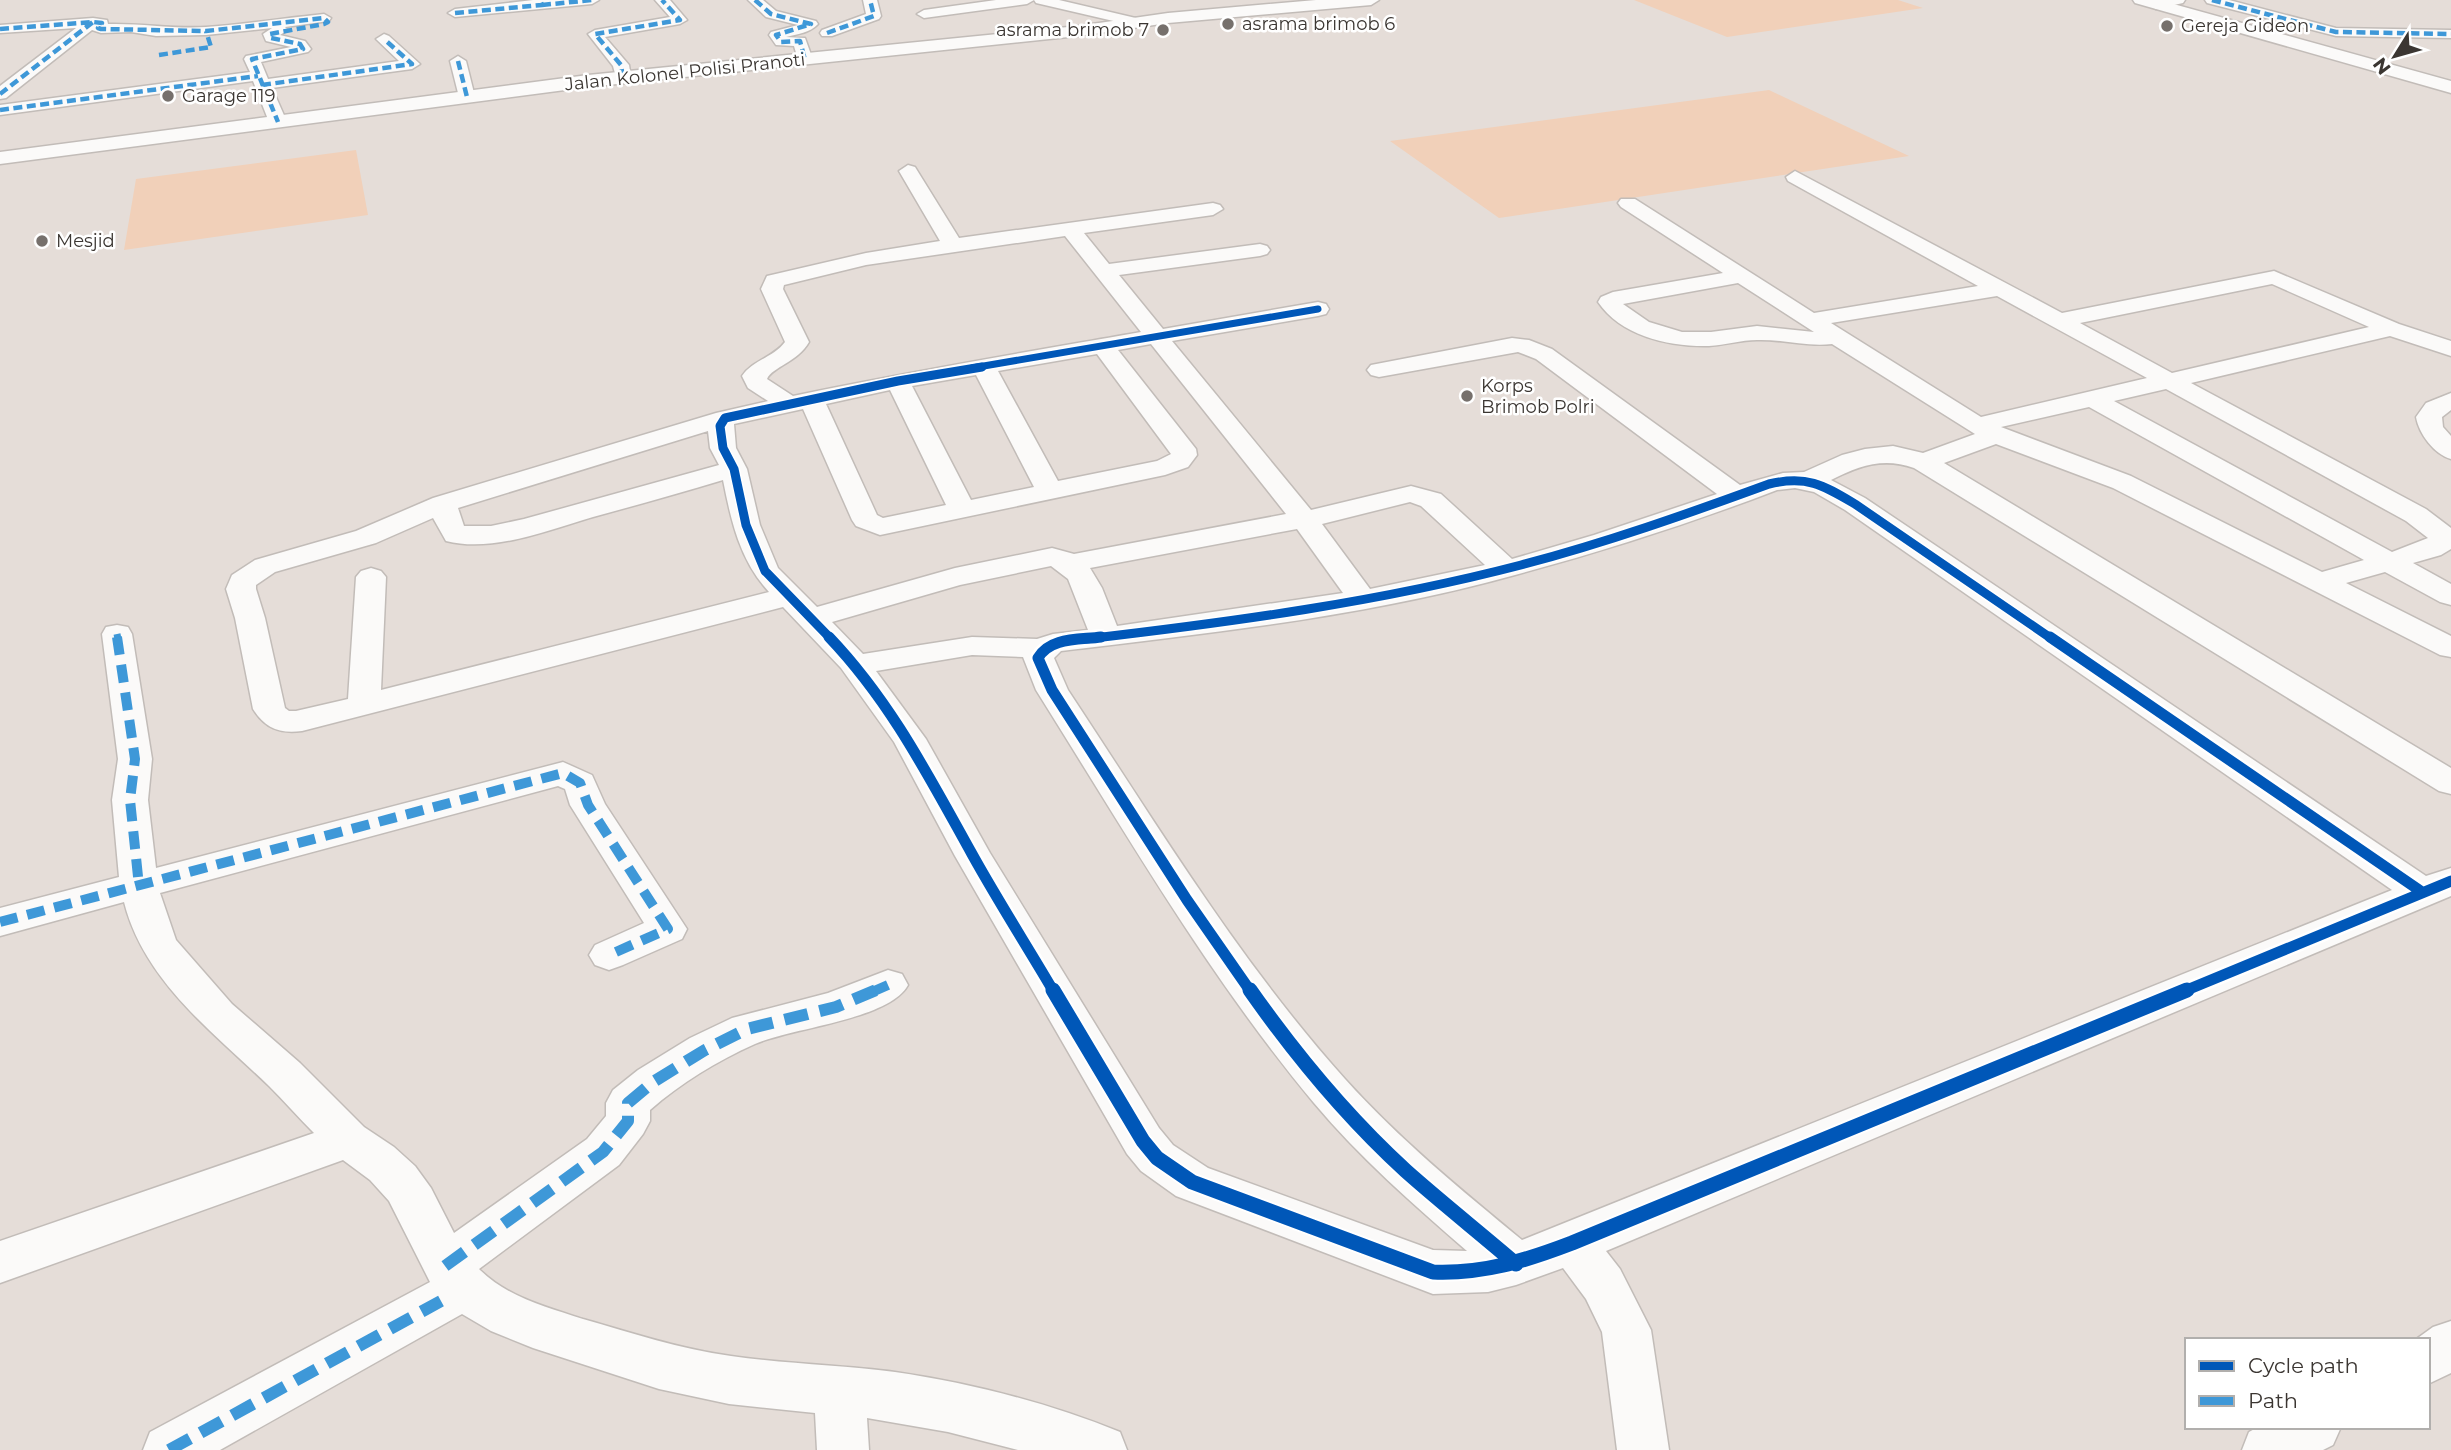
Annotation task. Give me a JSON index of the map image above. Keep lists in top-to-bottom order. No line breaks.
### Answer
{"streets":{"street":["Jalan Kolonel Polisi Pranoti"]},"places":["asrama brimob 6","Gereja Gideon","asrama brimob 7","Garage 119","Mesjid","Korps Brimob Polri"],"legend":["Cycle path","Path"],"north":"bottom left"}
